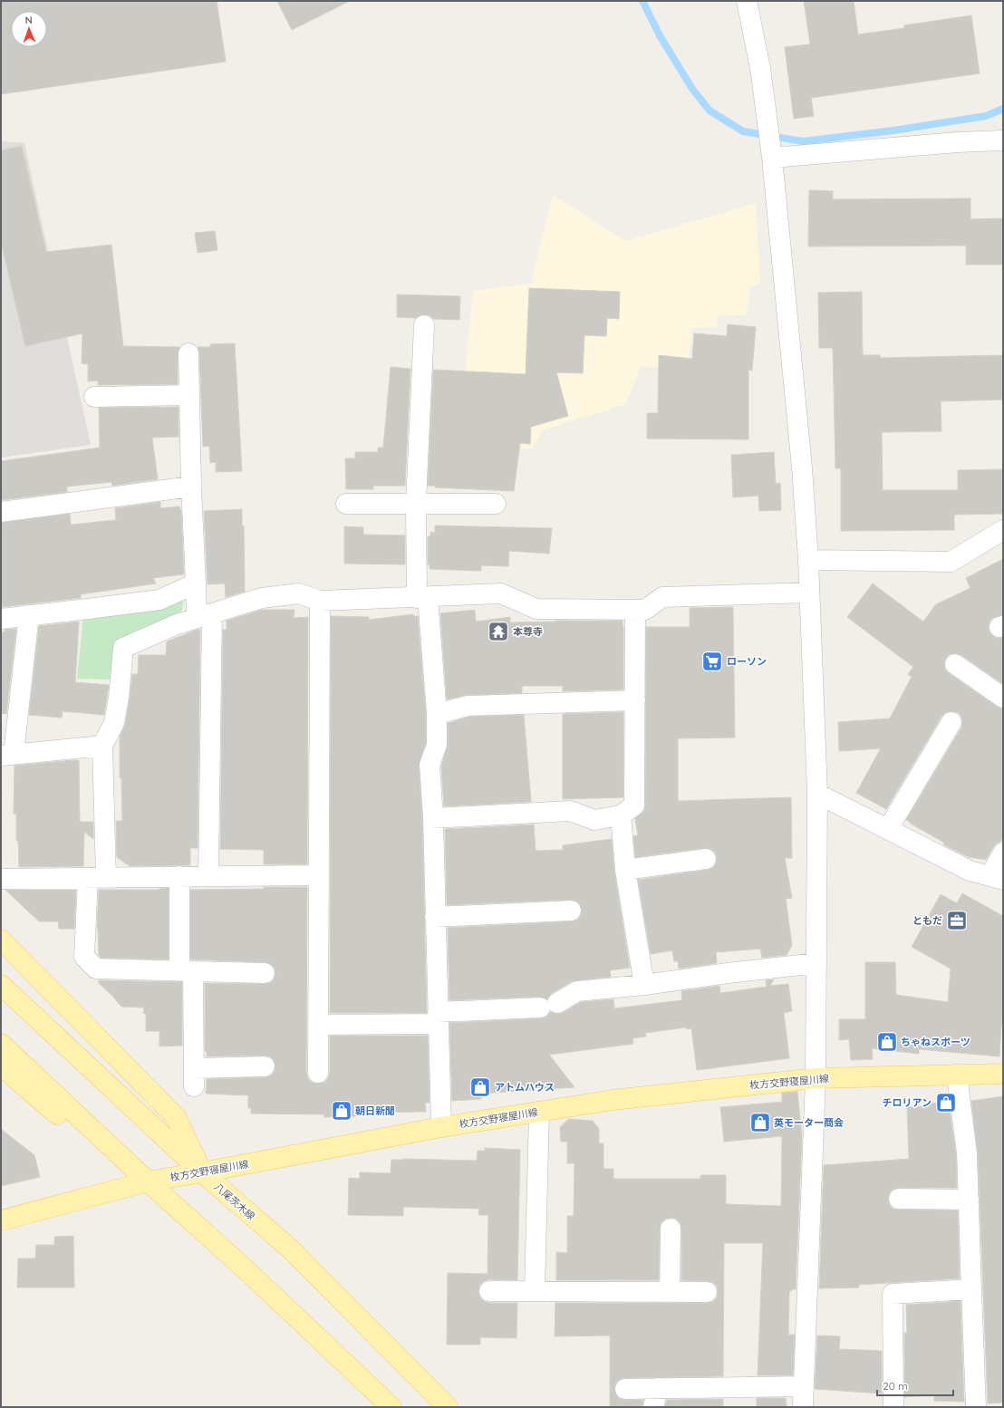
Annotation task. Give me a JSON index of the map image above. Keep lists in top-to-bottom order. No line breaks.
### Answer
{"streets":{"main road":["枚方交野寝屋川線","八尾茨木線"]},"crossings":[["枚方交野寝屋川線","八尾茨木線"]],"places":{"temple":["本尊寺"],"supermarket":["ローソン"],"office":["ともだ"],"shop":["ちゃねスポーツ","アトムハウス","チロリアン","朝日新聞","英モーター商会"]},"scale_bar":"20 m","north":"top"}
